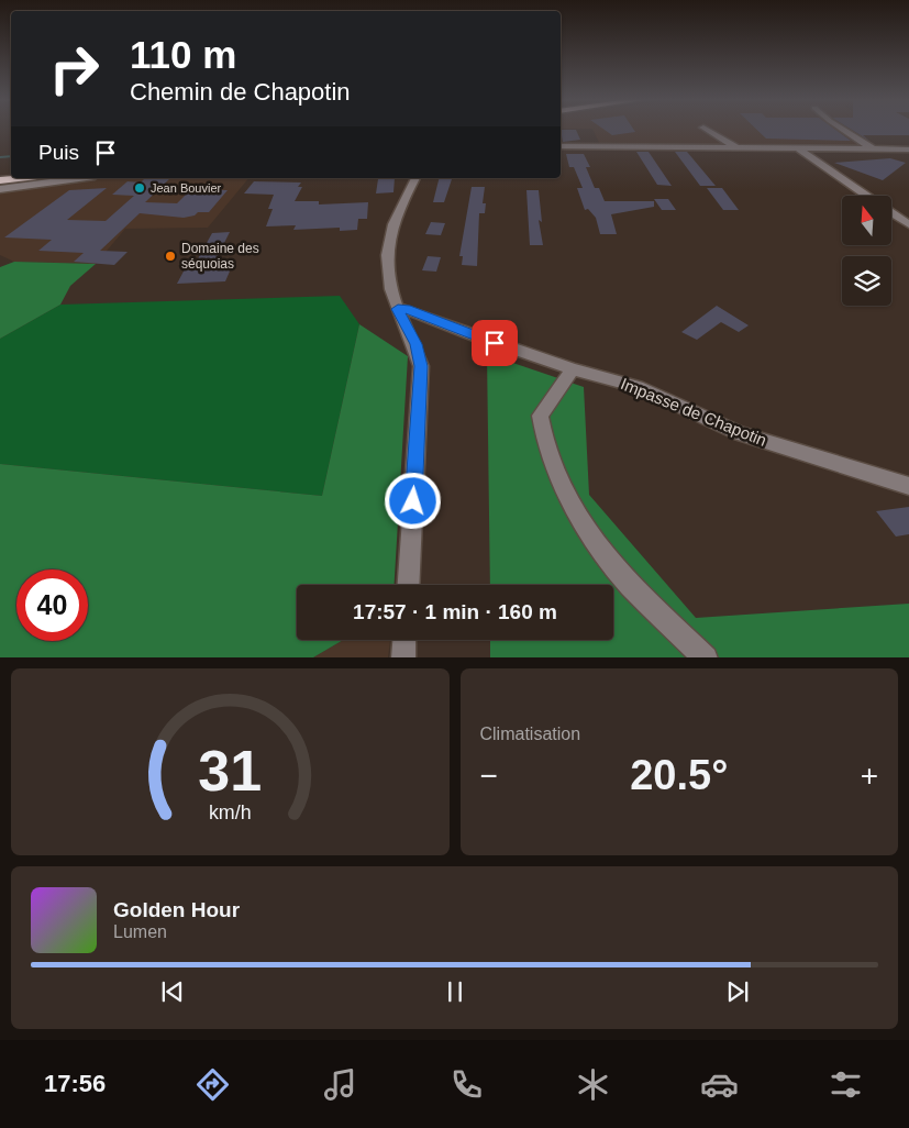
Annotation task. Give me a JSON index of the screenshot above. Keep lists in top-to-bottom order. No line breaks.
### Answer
{"streets":{"street":["Impasse de Chapotin"]},"places":["Jean Bouvier","Domaine des séquoias"],"north":"top","page":{"turn":["110 m","Chemin de Chapotin"],"then":"Puis","limit":"40","trip":"17:57 · 1 min · 160 m","tile":"Climatisation","heat":["−","20.5°","+"],"song":["Golden Hour","Lumen"],"tabs":"17:56","gauge":["31","km/h"]}}
